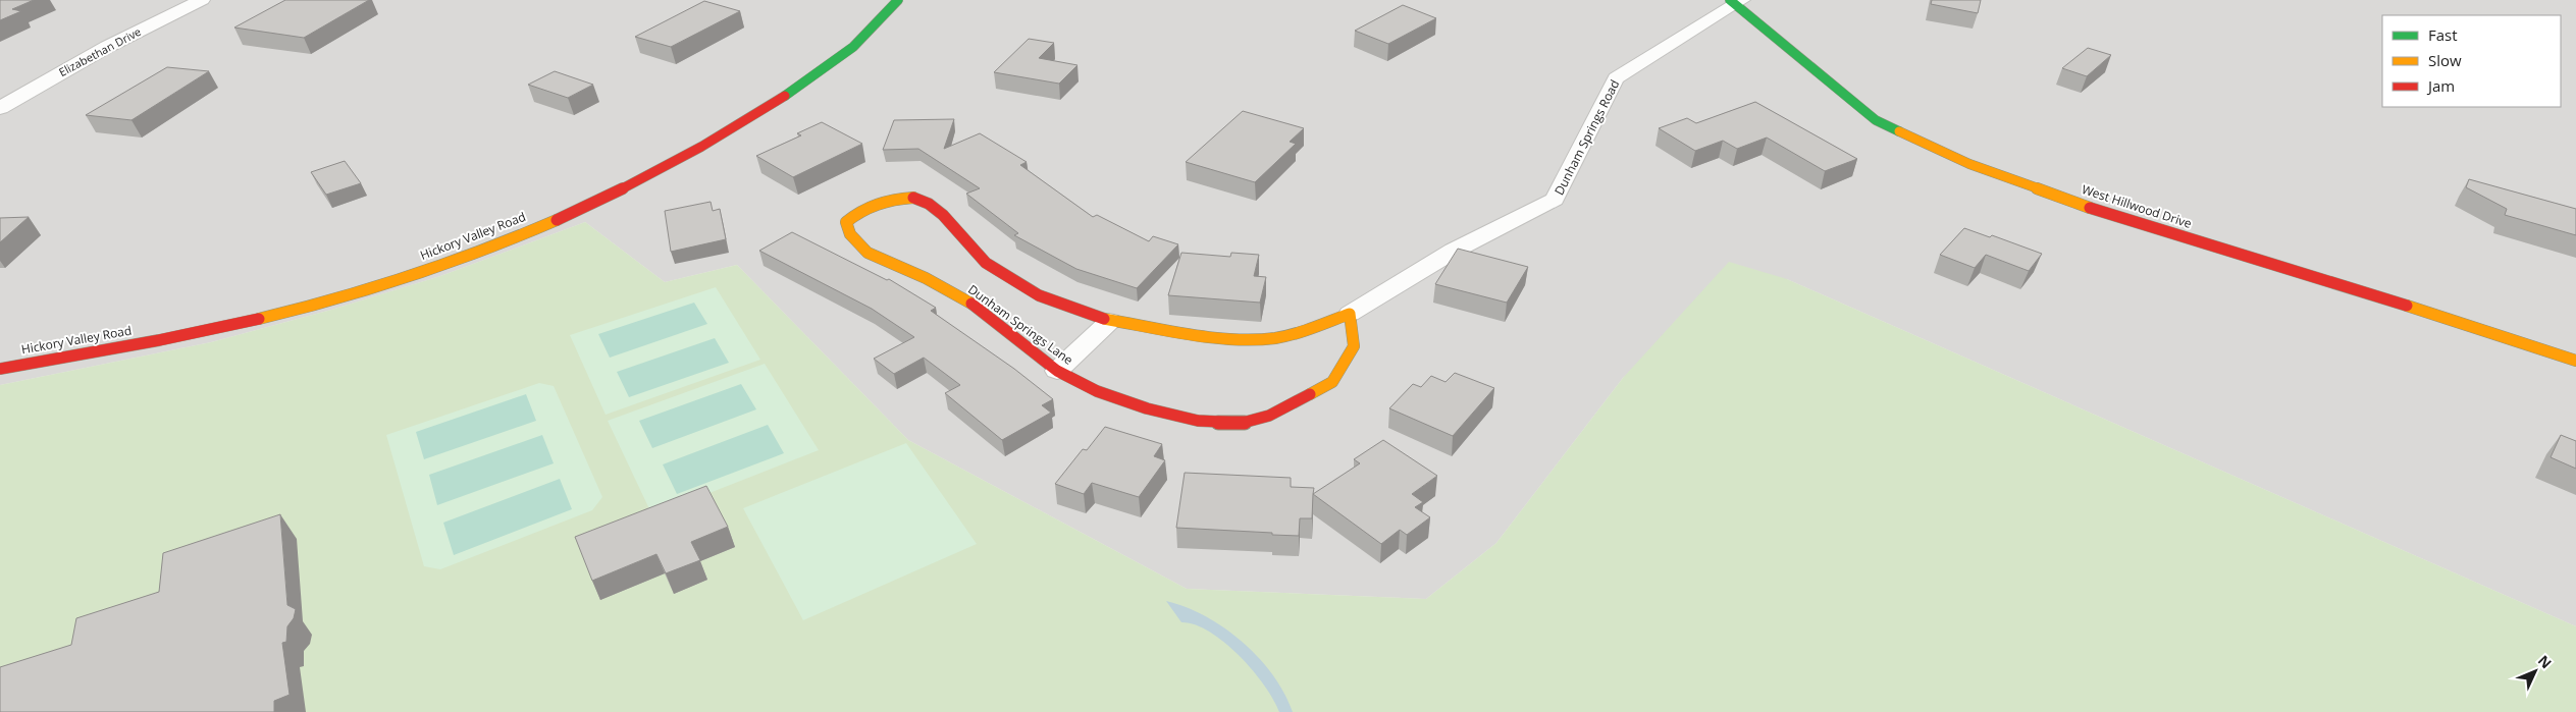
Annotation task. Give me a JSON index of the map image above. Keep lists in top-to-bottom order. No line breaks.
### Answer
{"streets":{"street":["Elizabethan Drive","Dunham Springs Road","West Hillwood Drive","Hickory Valley Road","Dunham Springs Lane"]},"crossings":[["Dunham Springs Road","West Hillwood Drive"],["Dunham Springs Road","Dunham Springs Lane"]],"legend":["Fast","Slow","Jam"],"north":"top right"}
